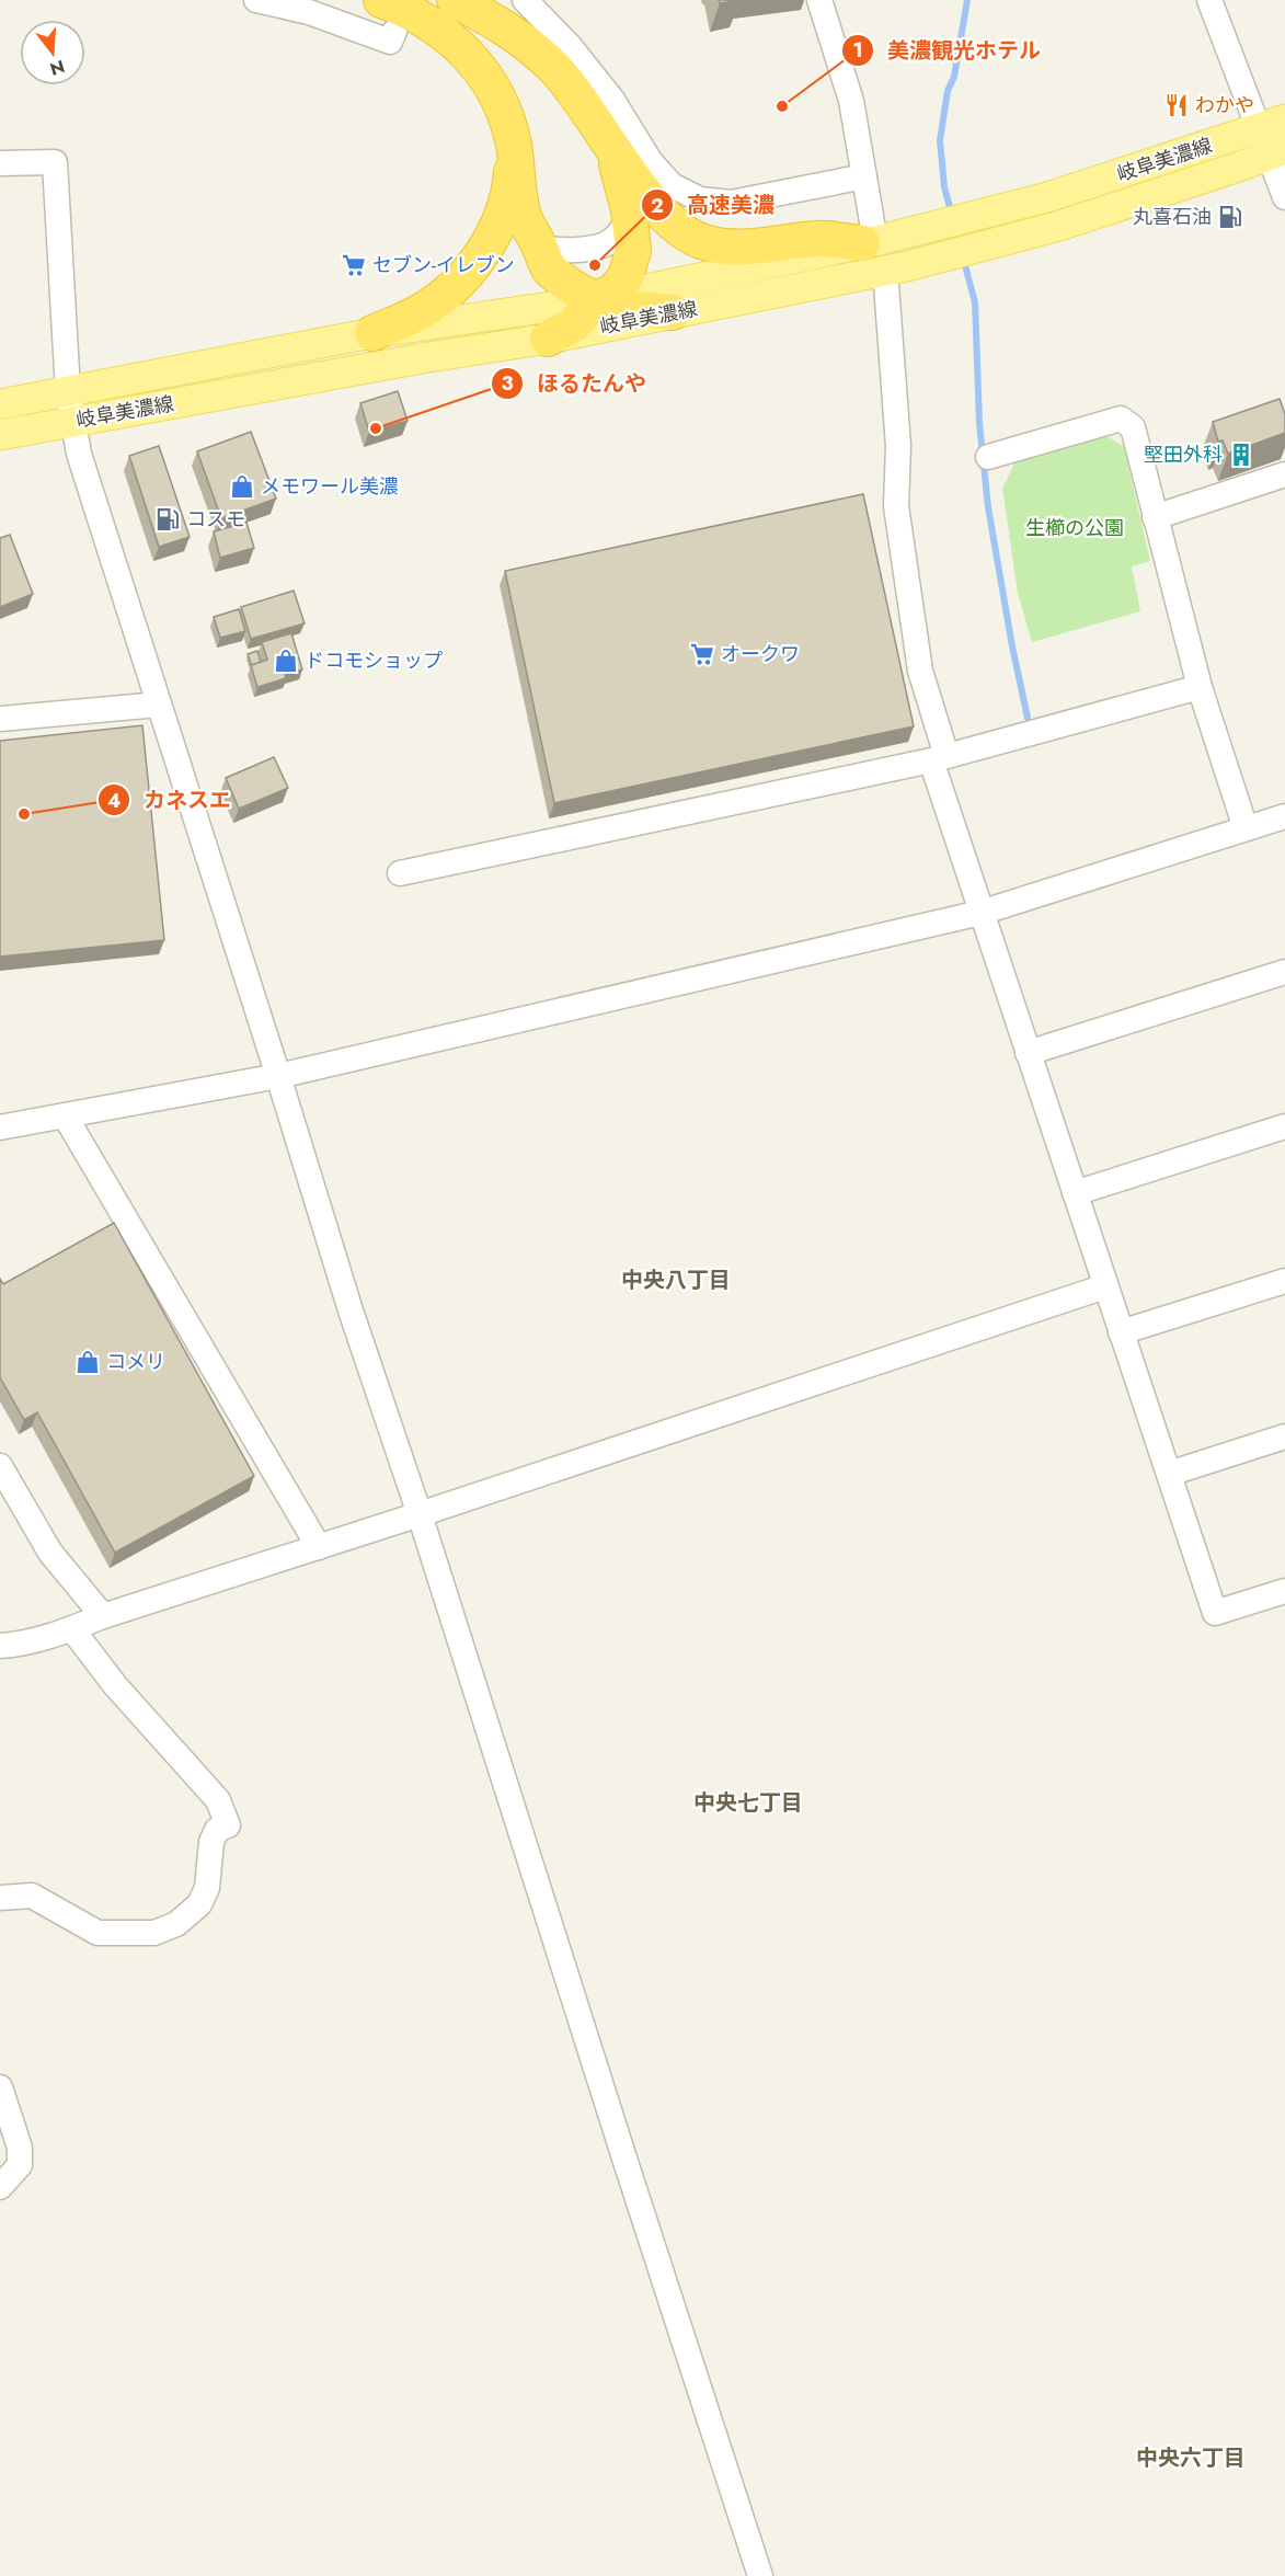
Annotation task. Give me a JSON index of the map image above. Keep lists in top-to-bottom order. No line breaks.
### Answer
{"streets":{"main road":["岐阜美濃線"]},"districts":["中央八丁目","中央七丁目","中央六丁目"],"parks":["生櫛の公園"],"places":{"restaurant":["わかや"],"other":["美濃観光ホテル","高速美濃","ほるたんや","カネスエ"],"fuel station":["丸喜石油","コスモ"],"supermarket":["セブン-イレブン","オークワ"],"building":["堅田外科"],"shop":["メモワール美濃","ドコモショップ","コメリ"]},"north":"bottom"}
